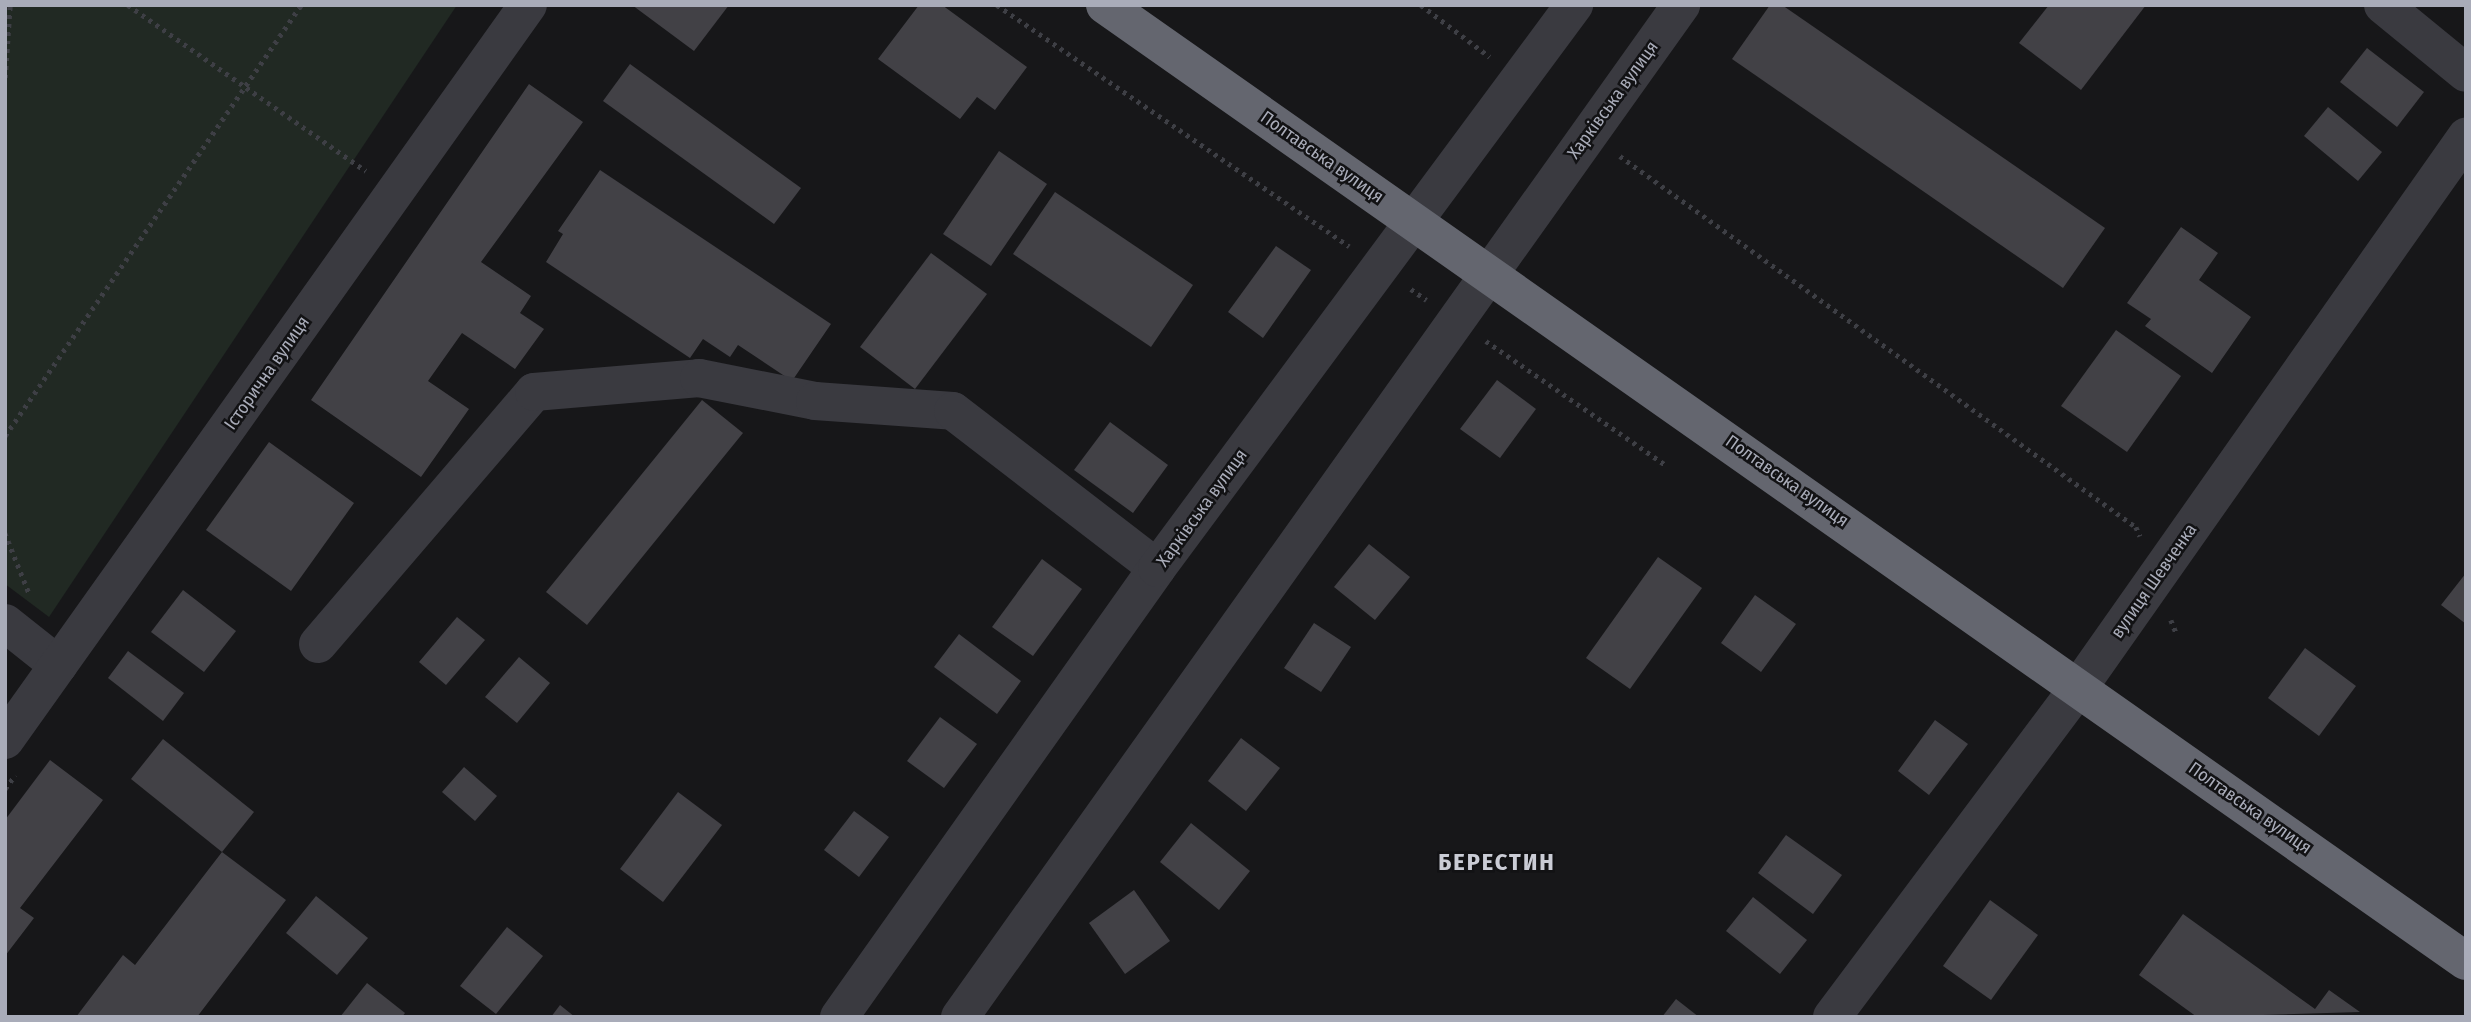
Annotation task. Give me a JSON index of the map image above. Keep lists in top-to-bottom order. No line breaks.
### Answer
{"streets":{"highway":["Полтавська вулиця"],"street":["Харківська вулиця","Історична вулиця","вулиця Шевченка"]},"crossings":[["Харківська вулиця","Полтавська вулиця"],["Полтавська вулиця","вулиця Шевченка"]],"districts":["БЕРЕСТИН"]}
